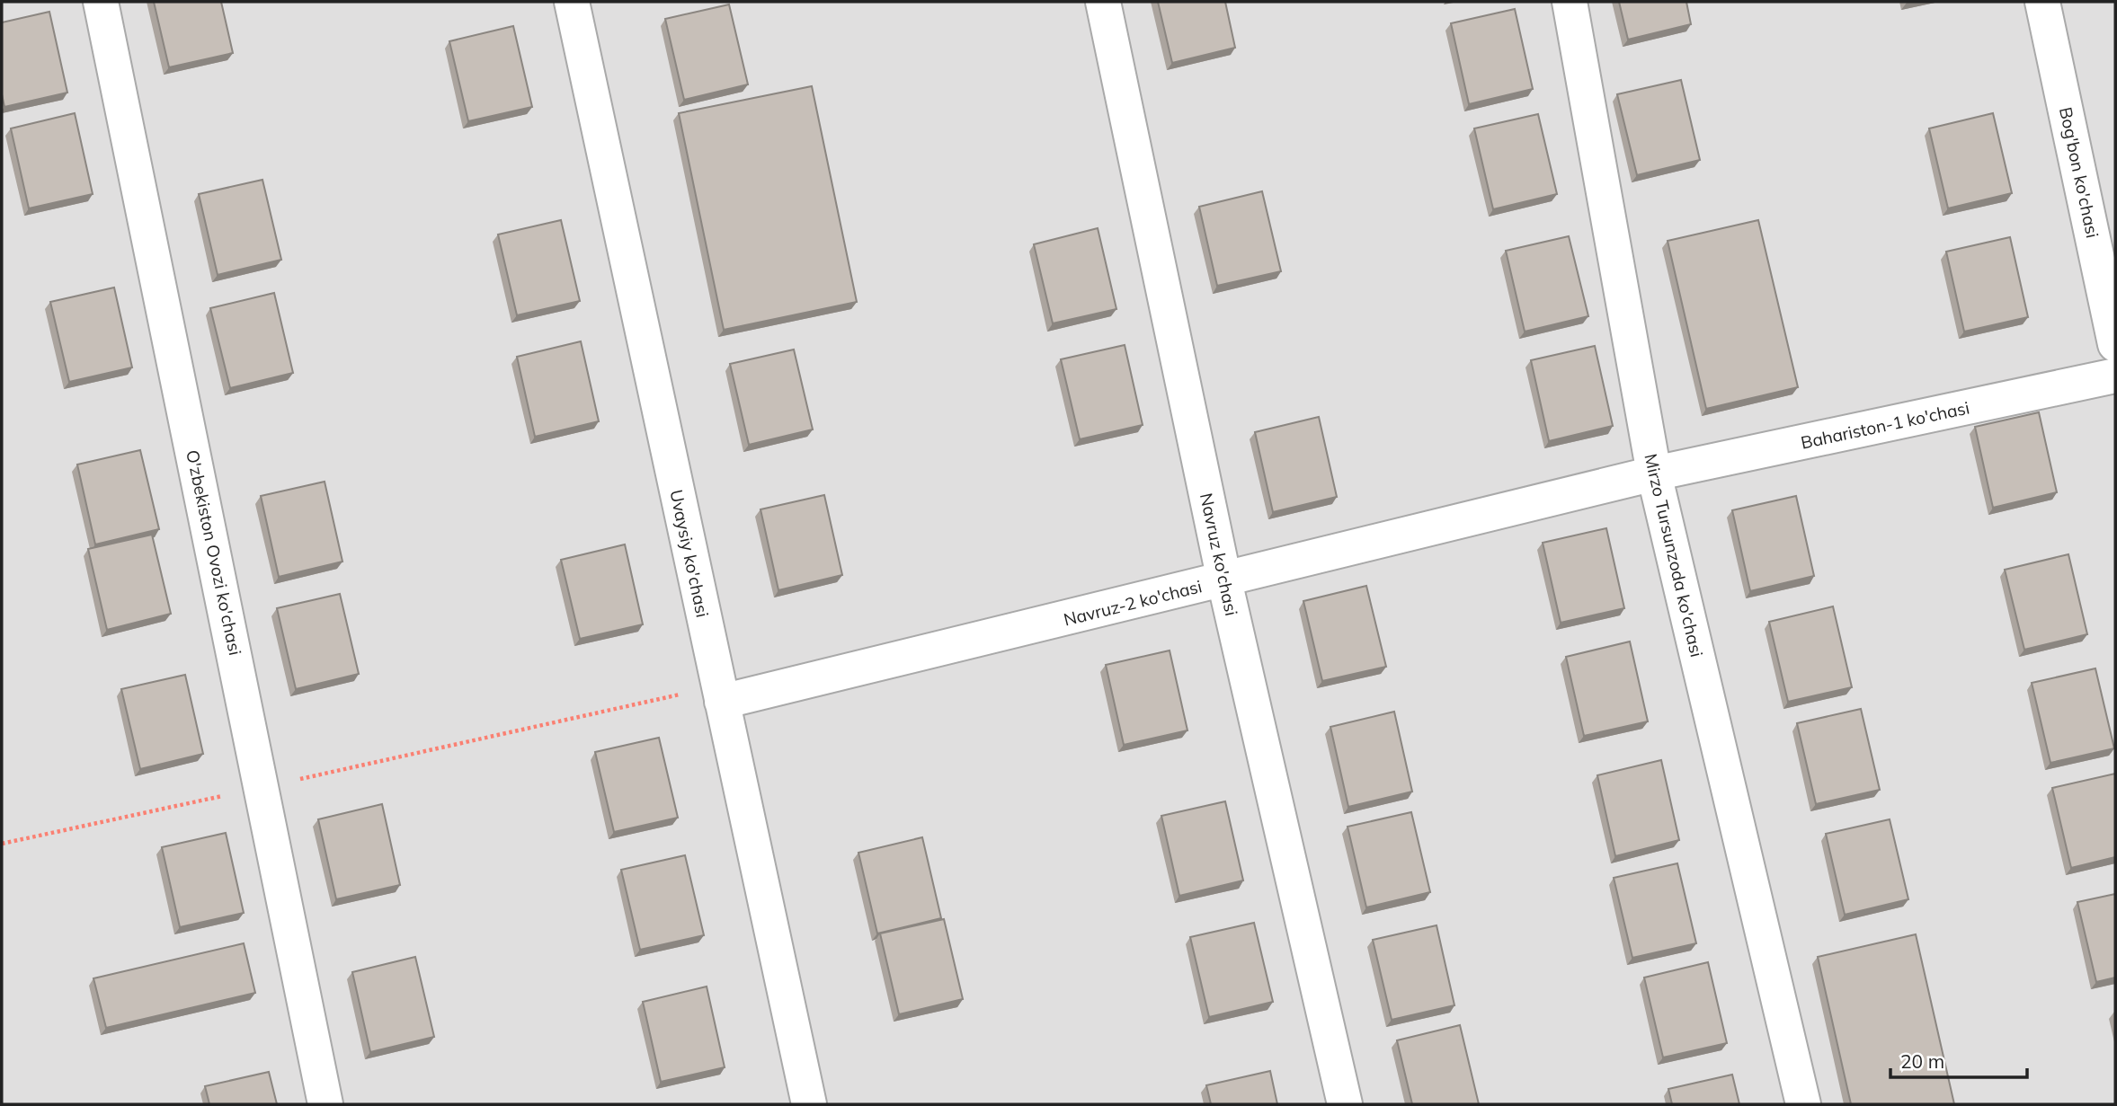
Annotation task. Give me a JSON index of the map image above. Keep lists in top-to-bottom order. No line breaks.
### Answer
{"streets":{"street":["Bog'bon ko'chasi","Bahariston-1 ko'chasi","O'zbekiston Ovozi ko'chasi","Uvaysiy ko'chasi","Navruz ko'chasi","Mirzo Tursunzoda ko'chasi","Navruz-2 ko'chasi"]},"crossings":[["Bahariston-1 ko'chasi","Mirzo Tursunzoda ko'chasi"],["Bahariston-1 ko'chasi","Navruz-2 ko'chasi"],["Uvaysiy ko'chasi","Navruz-2 ko'chasi"],["Navruz ko'chasi","Navruz-2 ko'chasi"],["Mirzo Tursunzoda ko'chasi","Navruz-2 ko'chasi"]],"scale_bar":"20 m"}
